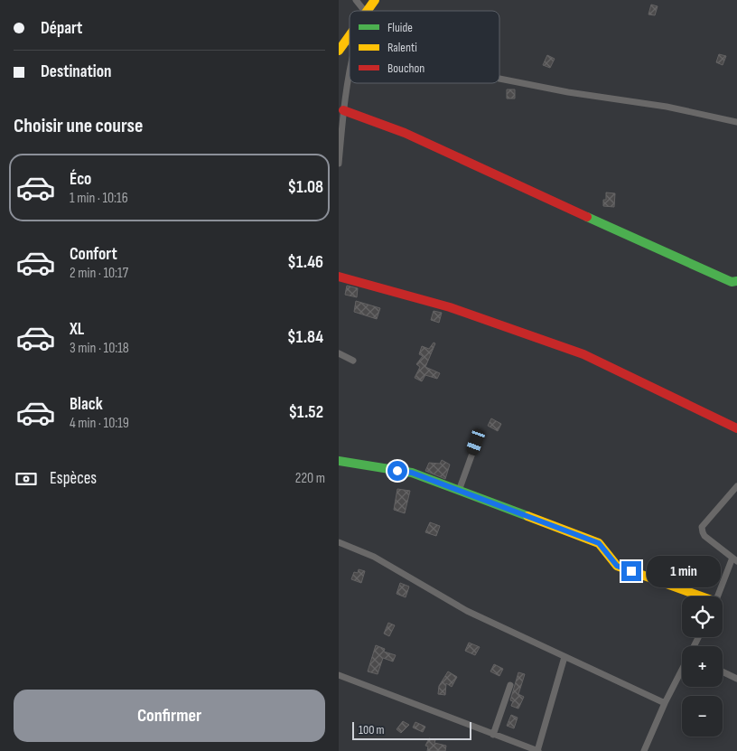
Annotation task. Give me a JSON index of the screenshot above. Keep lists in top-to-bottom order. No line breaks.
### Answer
{"legend":["Fluide","Ralenti","Bouchon"],"scale_bar":"100 m","page":{"banner":["Départ","Destination"],"heading":"Choisir une course","list":[{"name":"Éco","note":"1 min · 10:16","value":"$1.08"},{"name":"Confort","note":"2 min · 10:17","value":"$1.46"},{"name":"XL","note":"3 min · 10:18","value":"$1.84"},{"name":"Black","note":"4 min · 10:19","value":"$1.52"}],"pay":["Espèces","220 m"],"bubble":"1 min","map_buttons":["+","−"],"buttons":"Confirmer","scale":"100 m"}}
